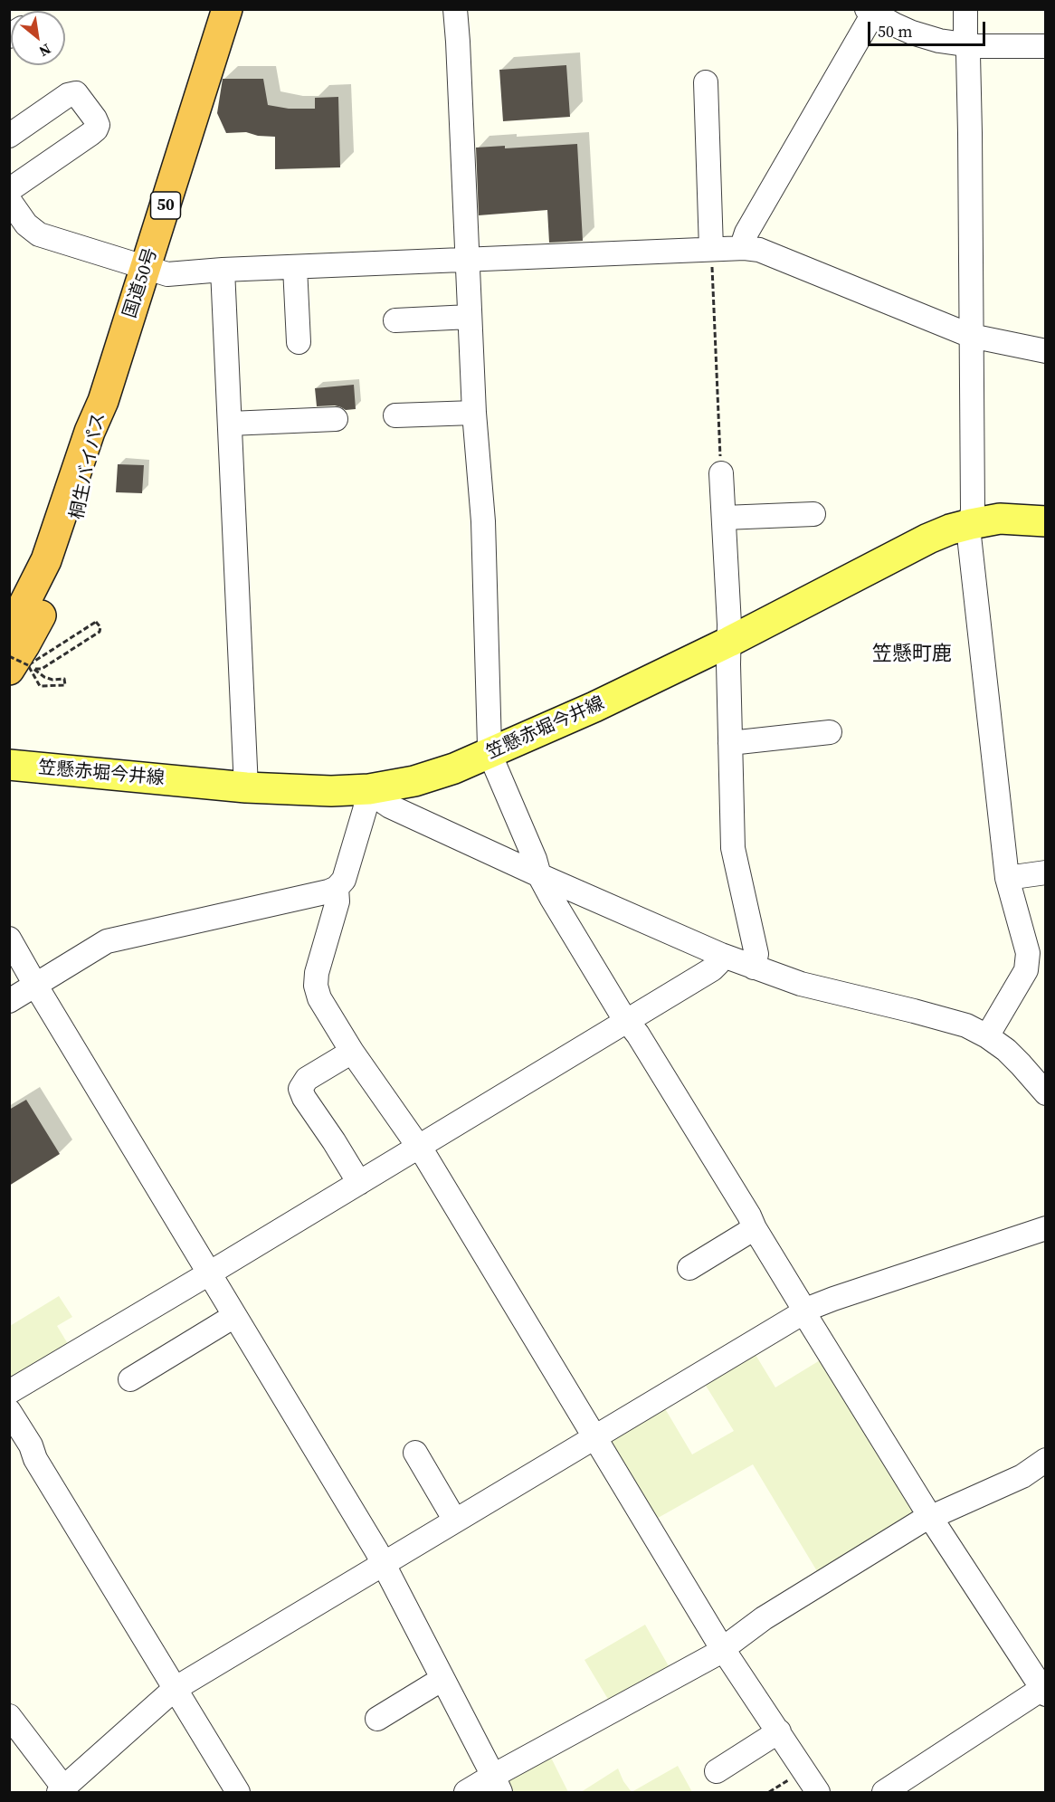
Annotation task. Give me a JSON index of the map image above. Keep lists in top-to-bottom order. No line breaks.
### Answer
{"streets":{"highway":["50","国道50号","桐生バイパス"],"main road":["笠懸赤堀今井線"]},"crossings":[["国道50号","桐生バイパス"]],"districts":["笠懸町鹿"],"scale_bar":"50 m","north":"bottom right"}
